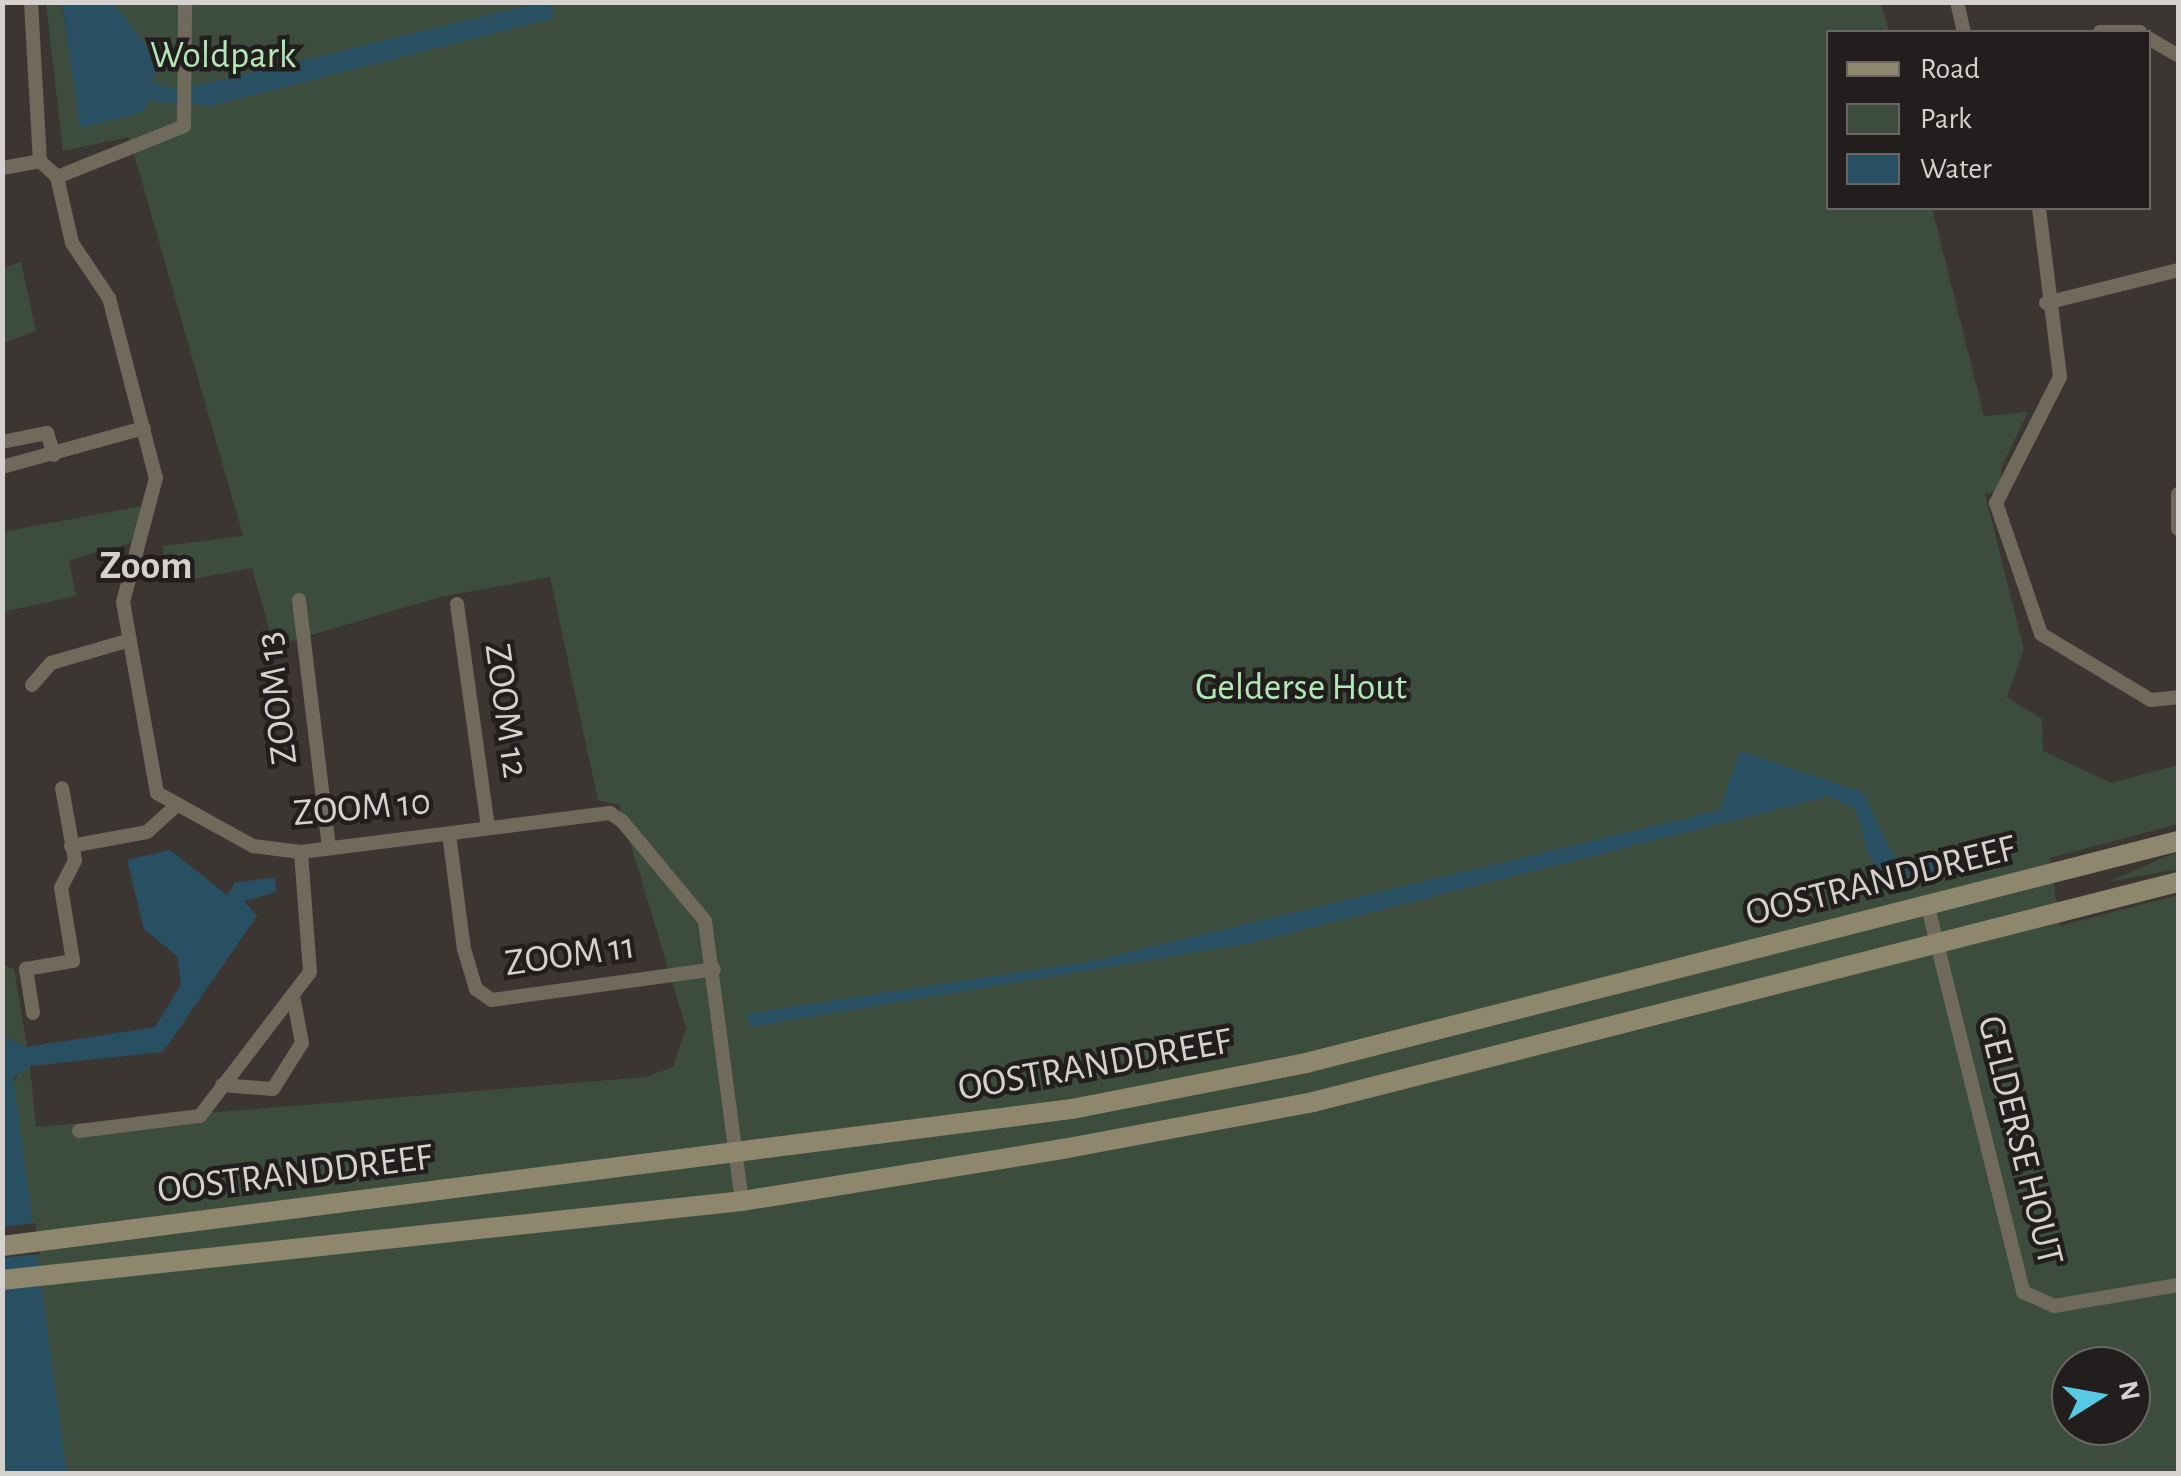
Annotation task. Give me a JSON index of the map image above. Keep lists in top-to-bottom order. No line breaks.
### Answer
{"streets":{"main road":["OOSTRANDDREEF"],"street":["ZOOM 13","ZOOM 12","ZOOM 10","ZOOM 11","GELDERSE HOUT"]},"crossings":[["ZOOM 13","ZOOM 10"],["ZOOM 12","ZOOM 10"],["ZOOM 10","OOSTRANDDREEF"],["ZOOM 10","ZOOM 11"],["OOSTRANDDREEF","GELDERSE HOUT"]],"districts":["Zoom"],"parks":["Woldpark","Gelderse Hout"],"legend":["Road","Park","Water"],"north":"right"}
